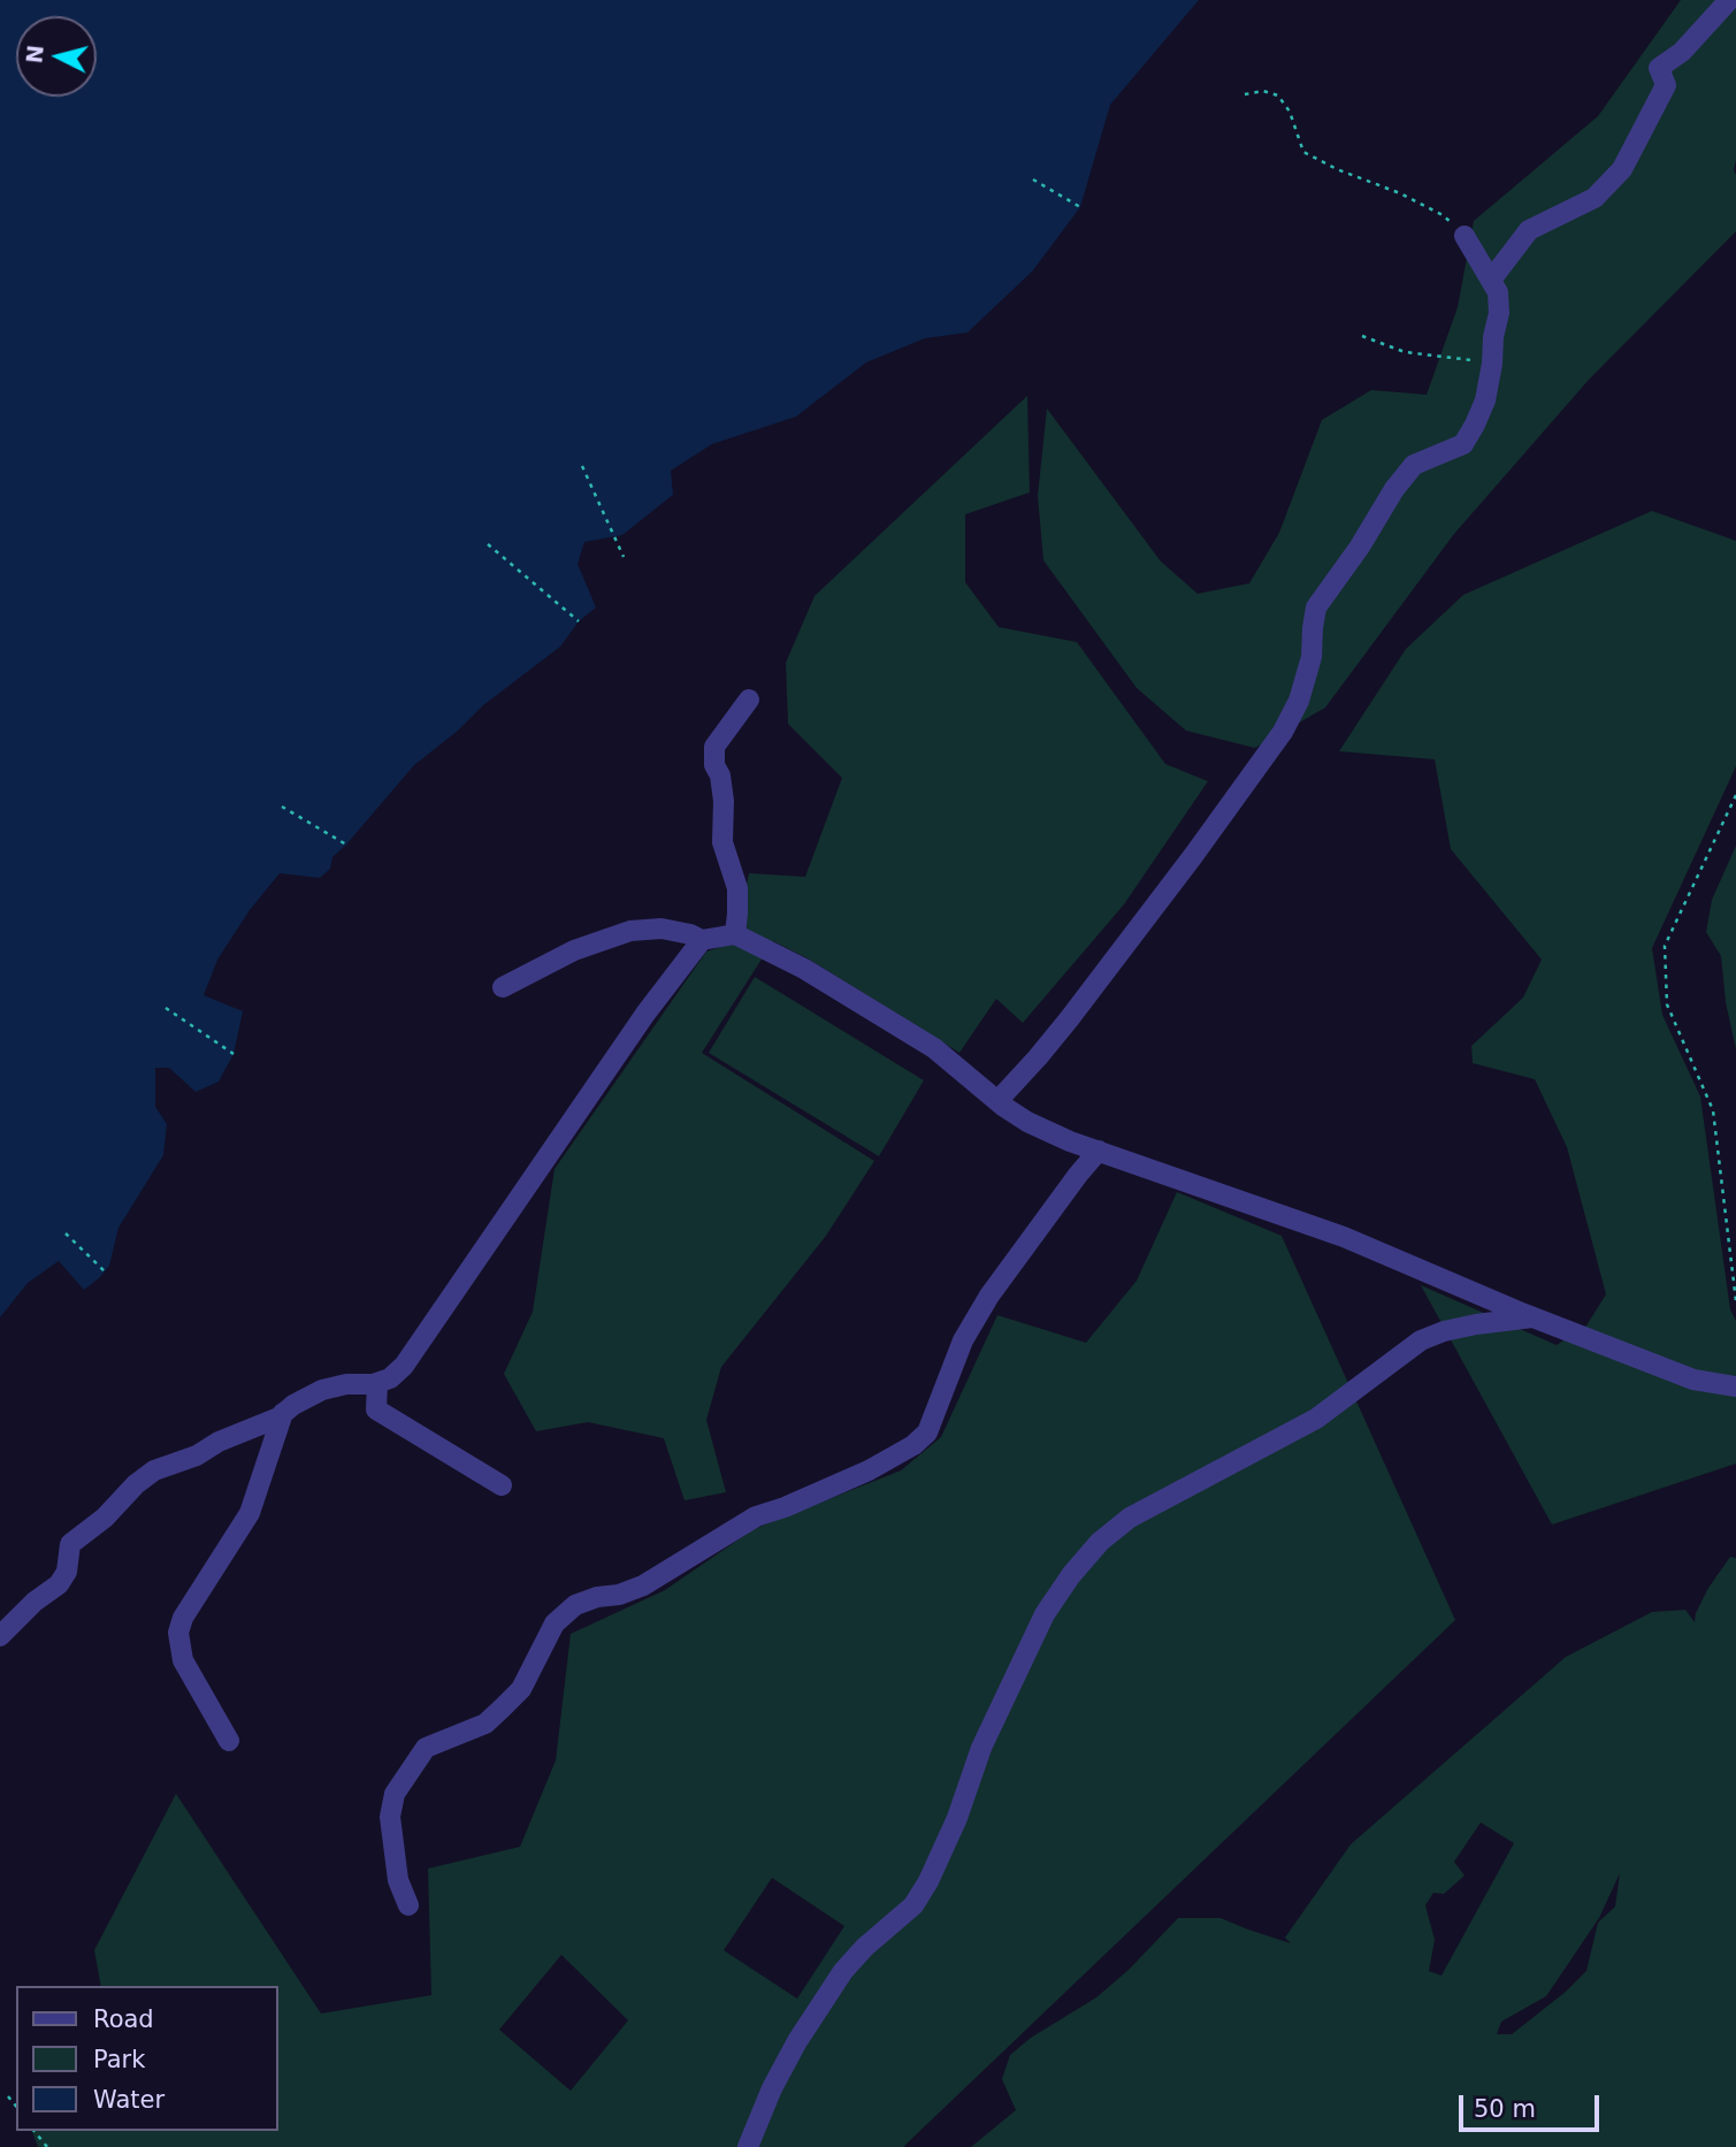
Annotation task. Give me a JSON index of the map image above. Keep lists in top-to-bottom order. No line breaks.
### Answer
{"legend":["Road","Park","Water"],"scale_bar":"50 m","north":"left"}
